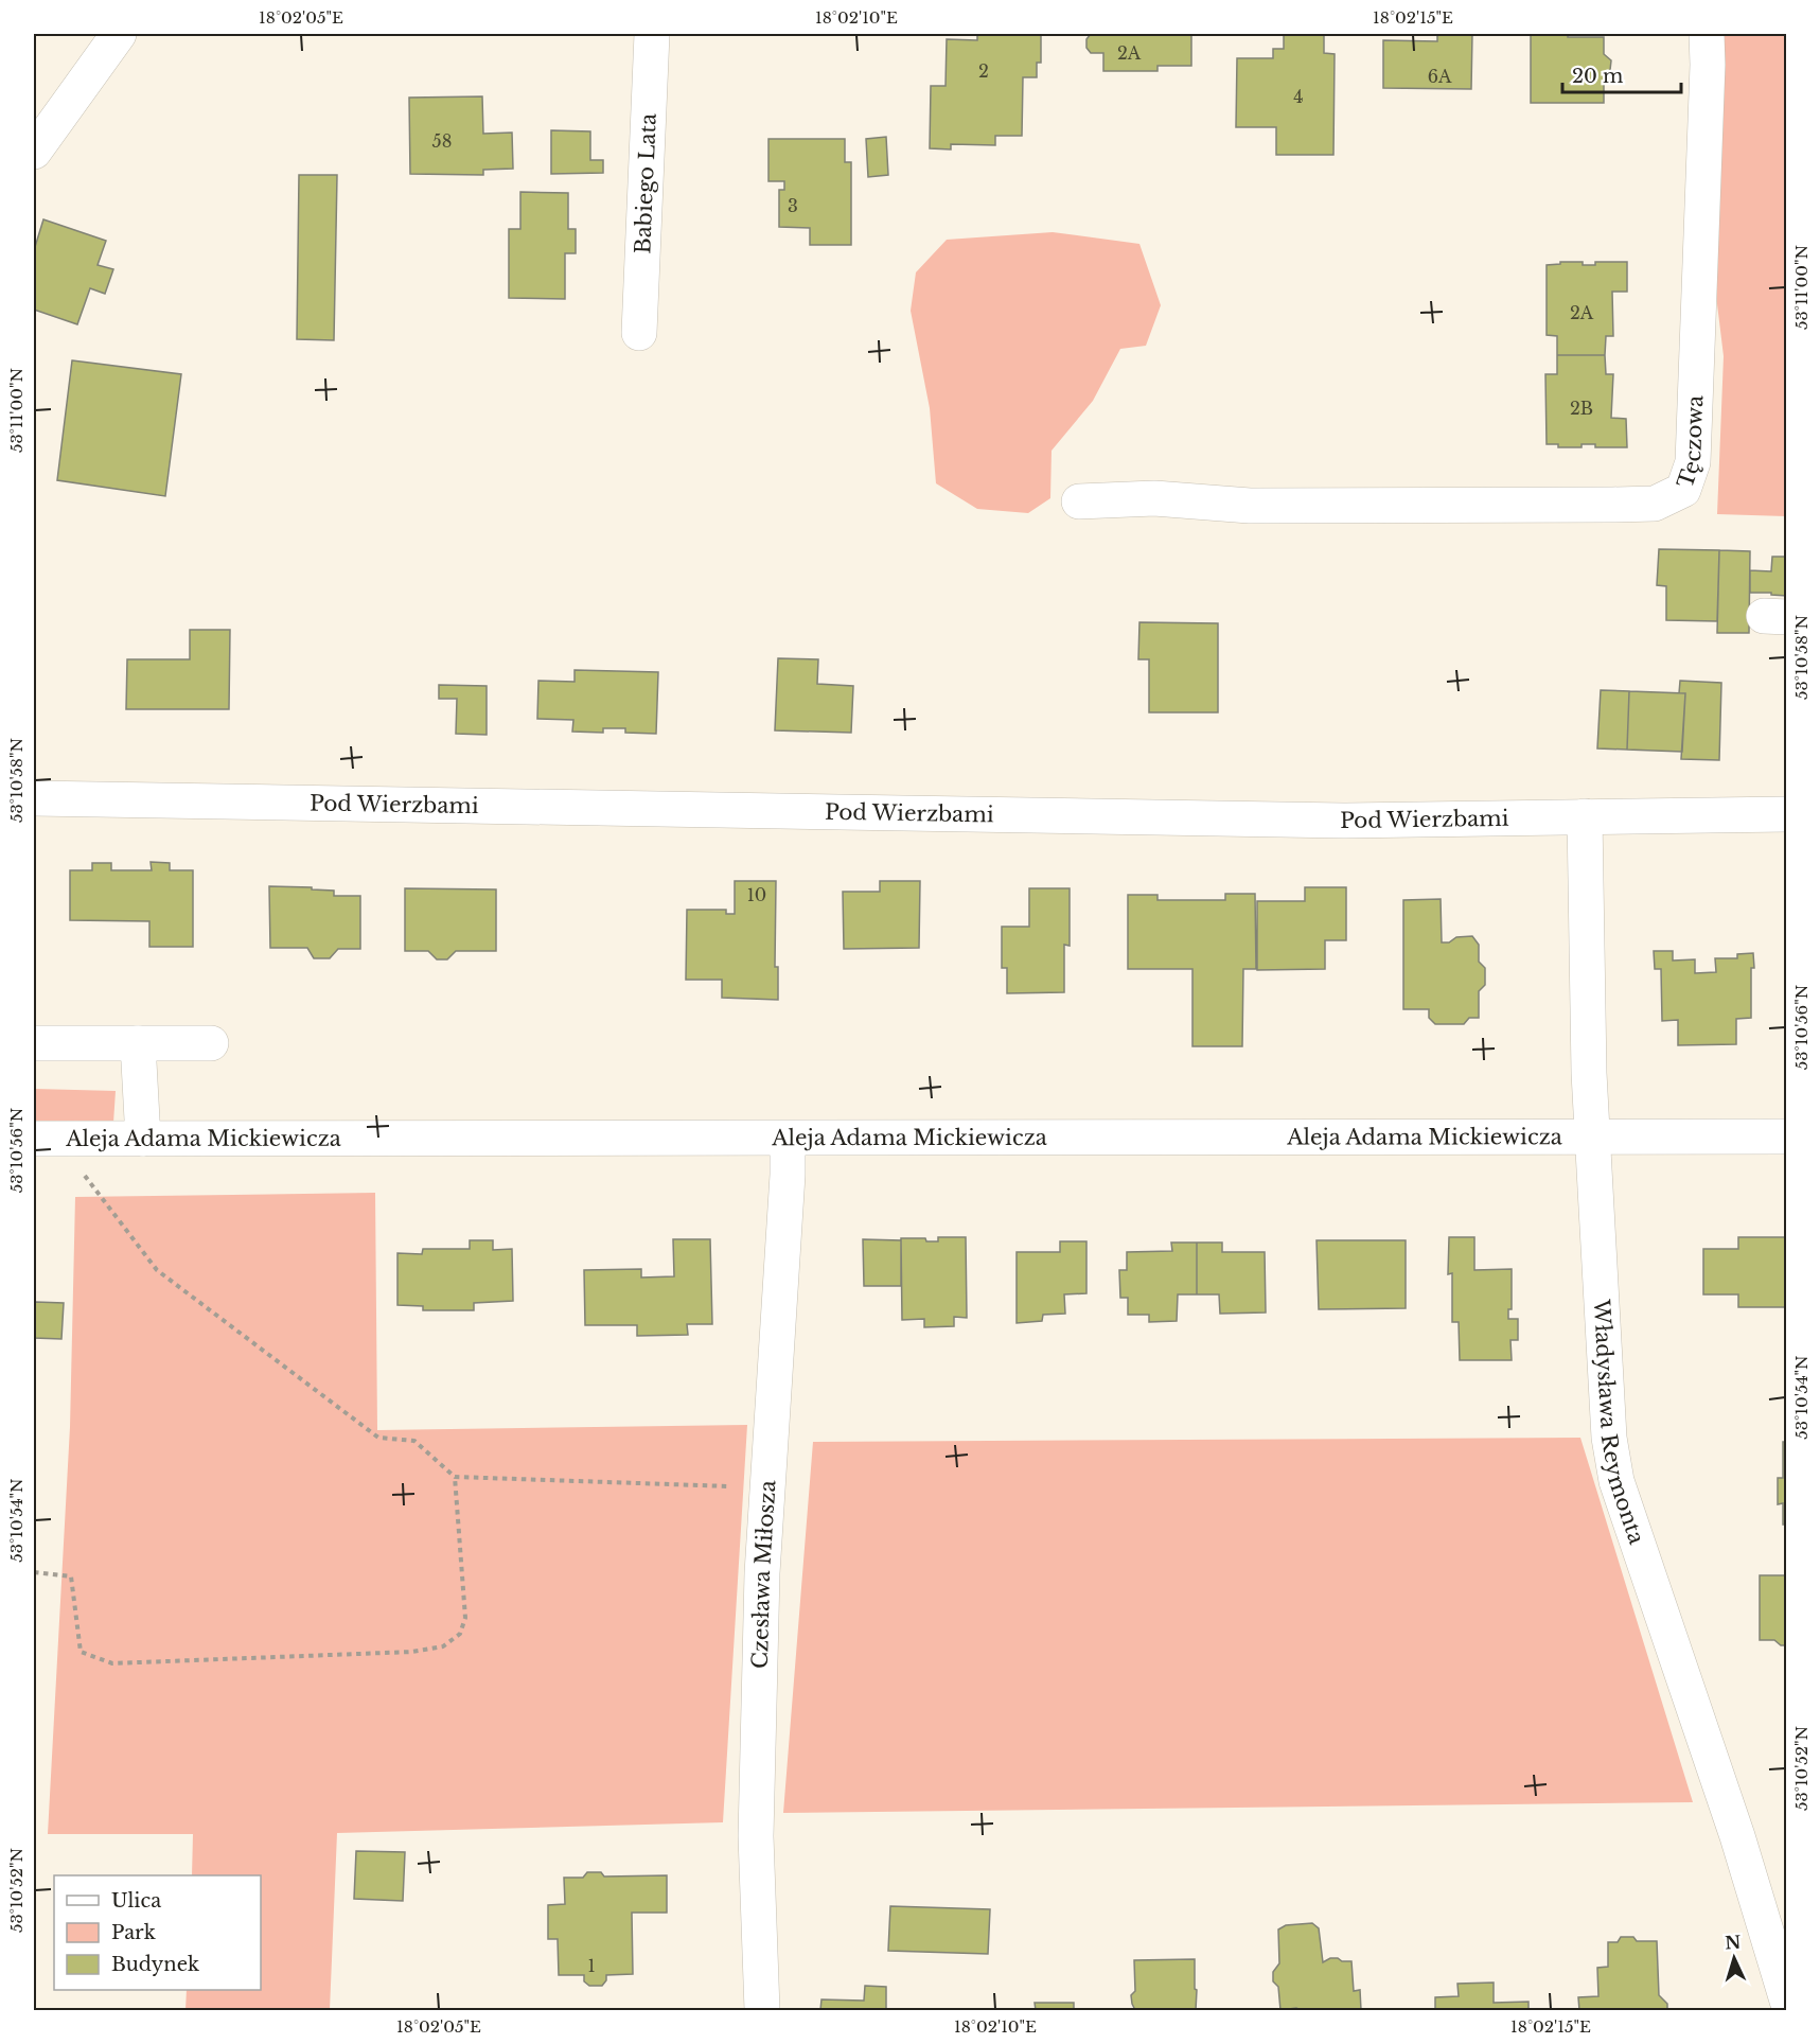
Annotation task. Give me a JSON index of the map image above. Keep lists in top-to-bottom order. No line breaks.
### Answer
{"streets":{"street":["Babiego Lata","Tęczowa","Pod Wierzbami","Aleja Adama Mickiewicza","Władysława Reymonta","Czesława Miłosza"]},"crossings":[["Pod Wierzbami","Władysława Reymonta"],["Aleja Adama Mickiewicza","Władysława Reymonta"],["Aleja Adama Mickiewicza","Czesława Miłosza"]],"house_numbers":["2A","2","6A","4","58","3","2A","2B","10","1"],"legend":["Ulica","Park","Budynek"],"scale_bar":"20 m","north":"top","coordinates":["18°02'05\"E","18°02'10\"E","18°02'15\"E","53°11'00\"N","53°10'58\"N","53°10'56\"N","53°10'54\"N","53°10'52\"N"]}
